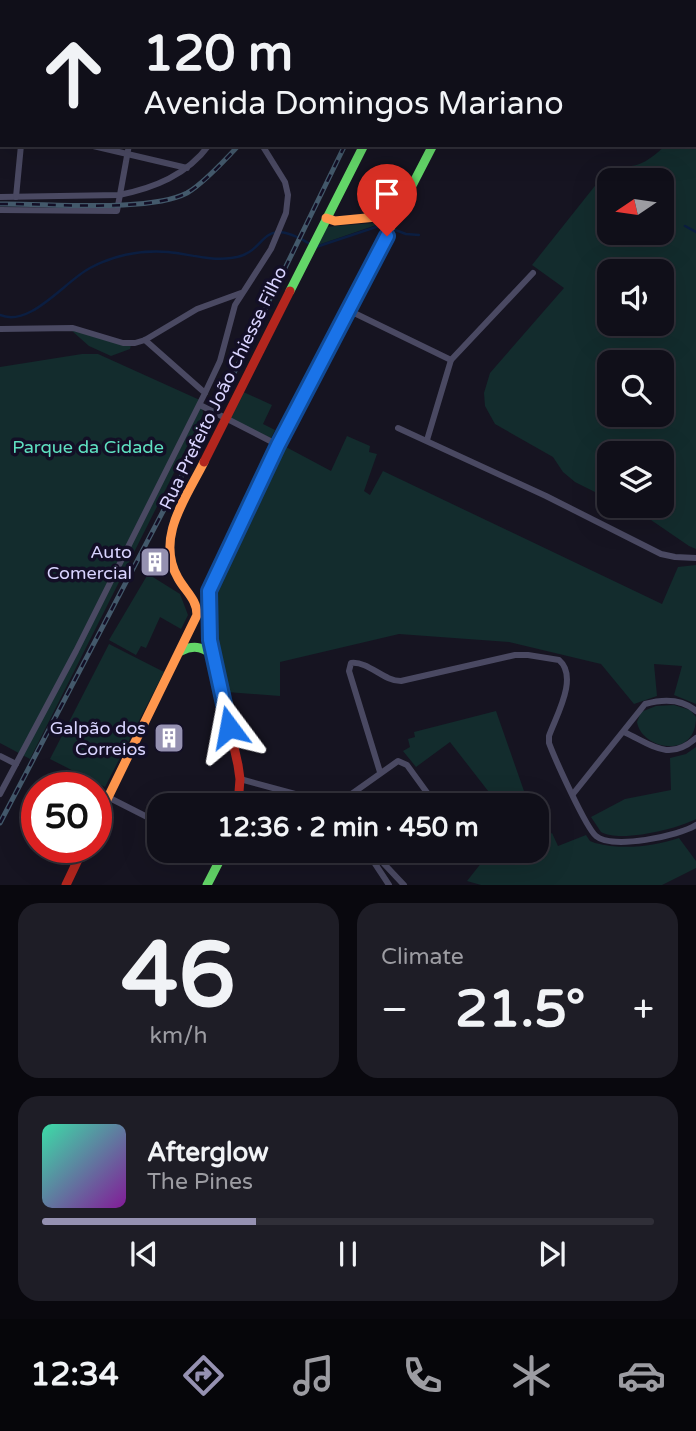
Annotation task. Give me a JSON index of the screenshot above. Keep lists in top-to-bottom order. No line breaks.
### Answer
{"streets":{"main road":["Rua Prefeito João Chiesse Filho"]},"parks":["Parque da Cidade"],"places":{"building":["Auto Comercial","Galpão dos Correios"]},"north":"left","page":{"turn":["120 m","Avenida Domingos Mariano"],"limit":"50","trip":"12:36 · 2 min · 450 m","tile":[["46","km/h"],"Climate"],"heat":["−","21.5°","+"],"song":["Afterglow","The Pines"],"tabs":"12:34"}}
